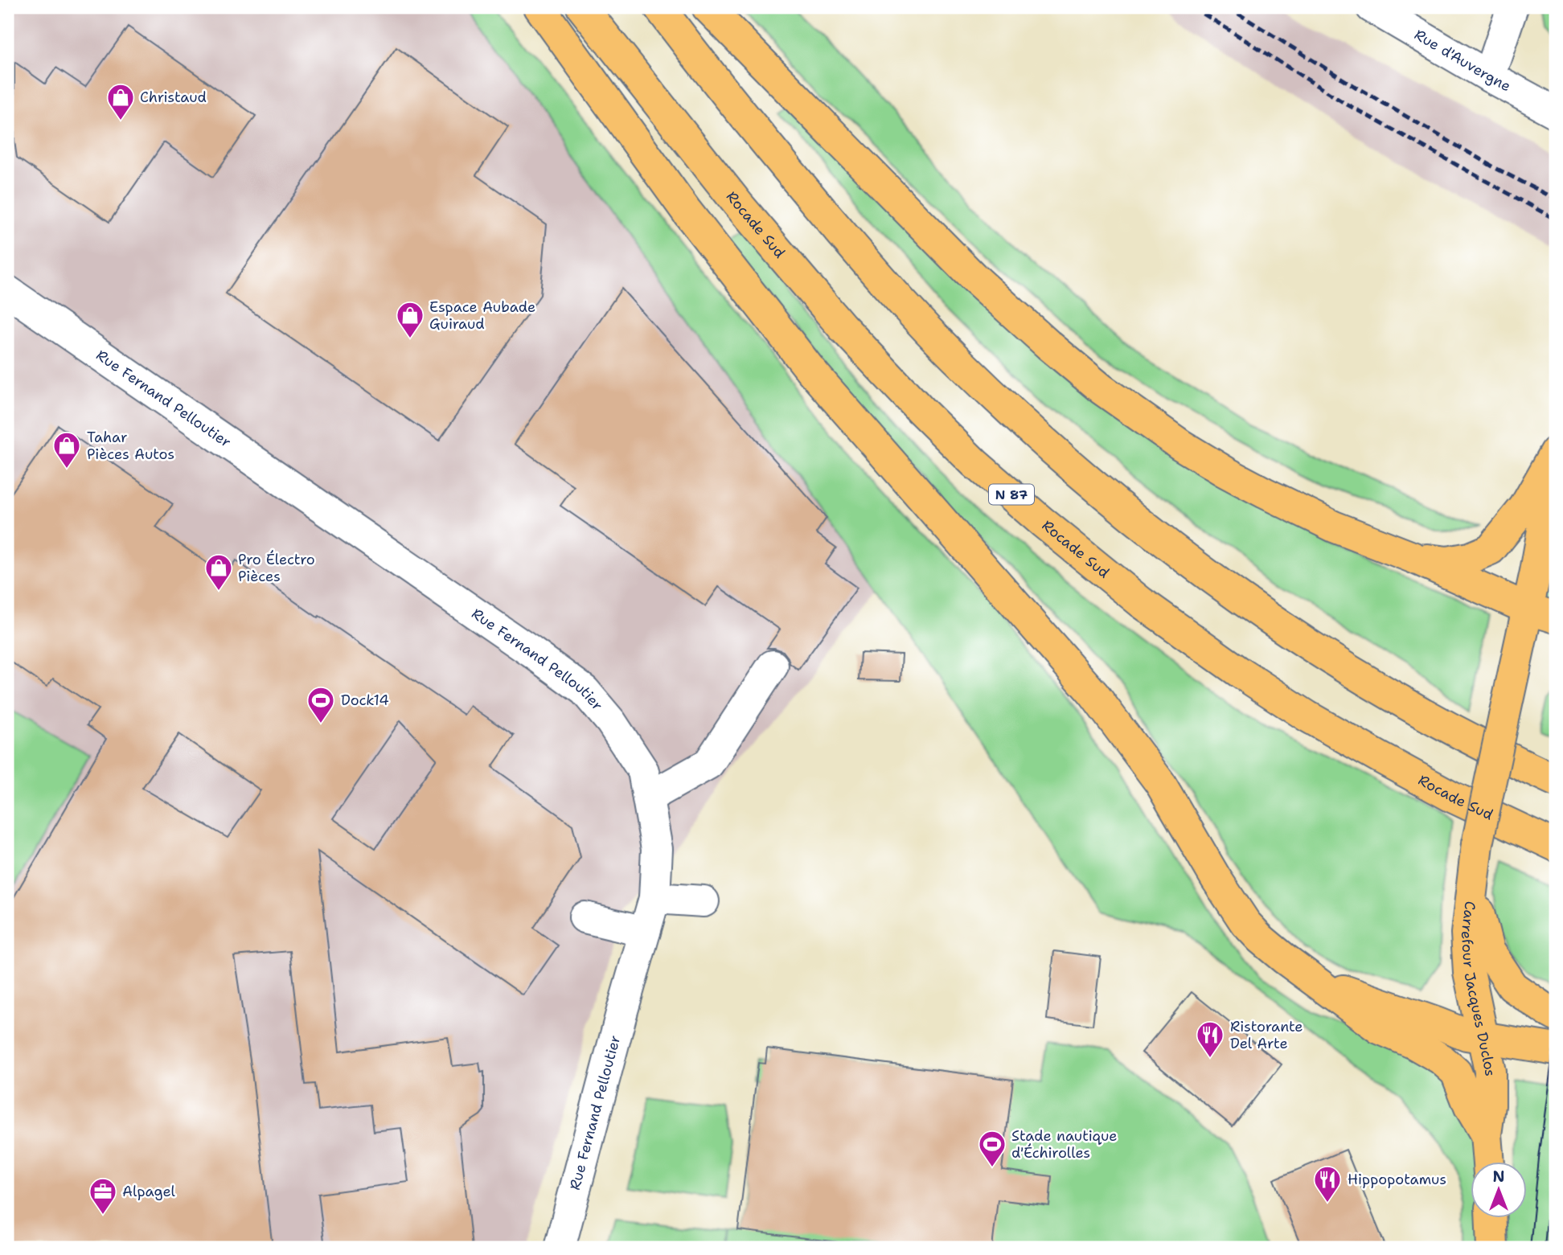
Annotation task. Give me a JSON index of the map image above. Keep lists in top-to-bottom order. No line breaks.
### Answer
{"streets":{"main road":["Rocade Sud","N 87","Carrefour Jacques Duclos"],"street":["Rue d'Auvergne","Rue Fernand Pelloutier"]},"places":{"shop":["Christaud","Espace Aubade Guiraud","Tahar Pièces Autos","Pro Électro Pièces"],"sports":["Dock14","Stade nautique d'Échirolles"],"restaurant":["Ristorante Del Arte","Hippopotamus"],"office":["Alpagel"]},"north":"top"}
